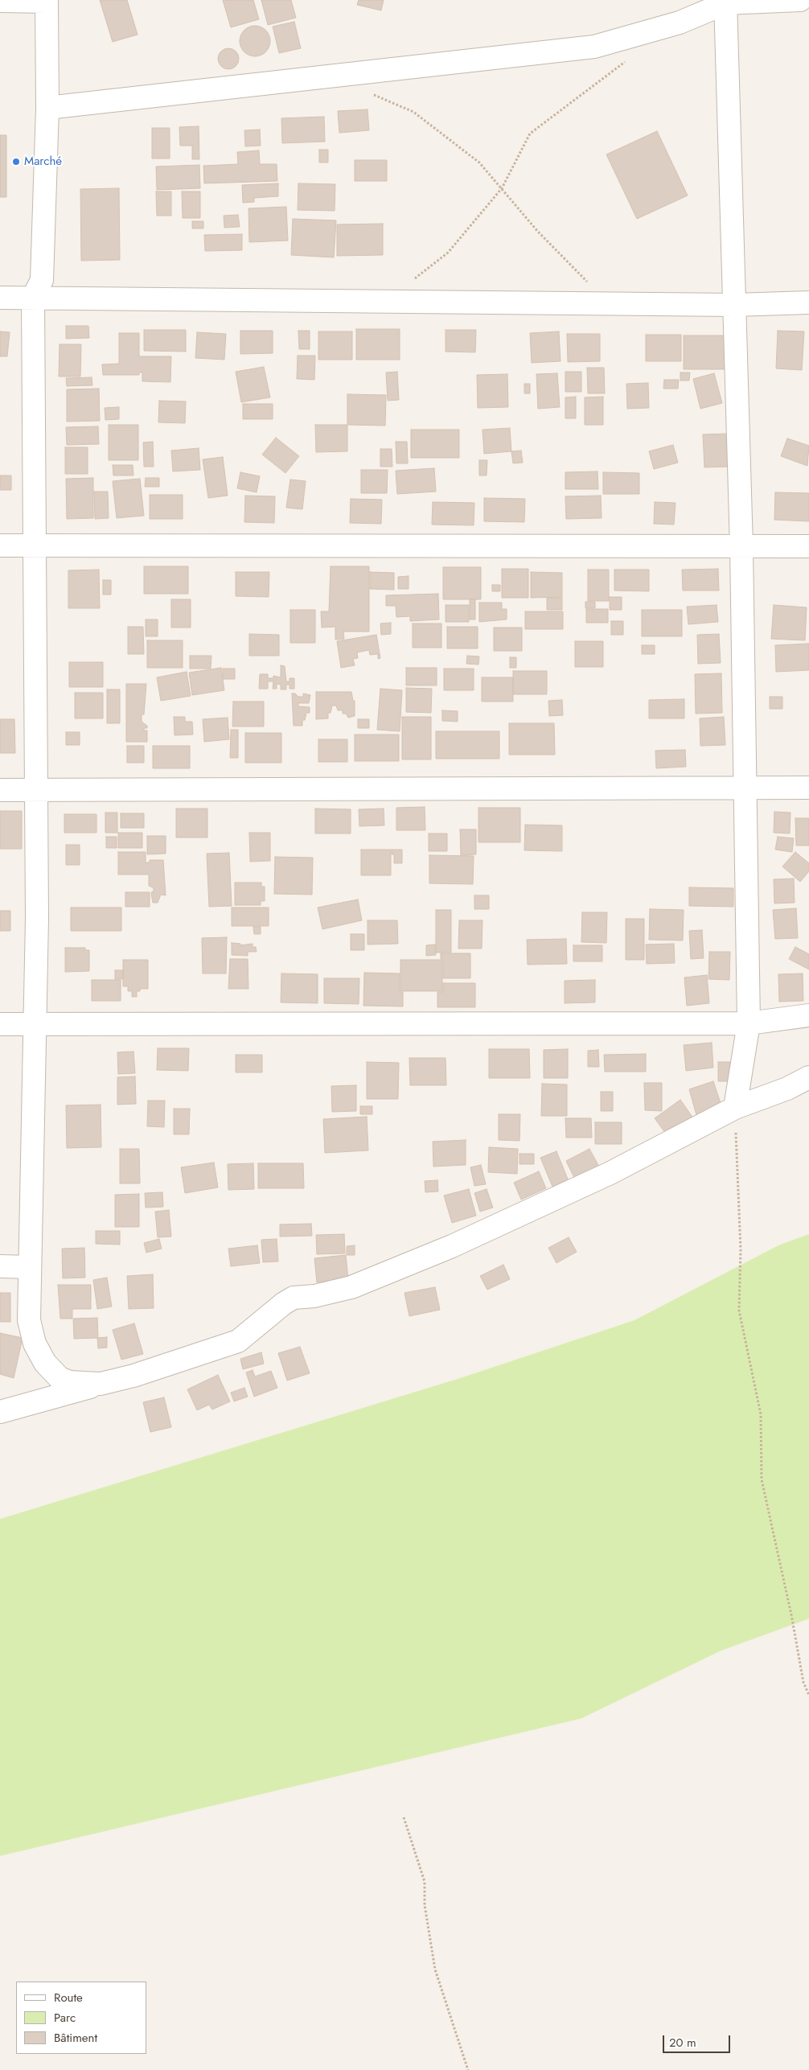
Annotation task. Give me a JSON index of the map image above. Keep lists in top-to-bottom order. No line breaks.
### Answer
{"places":["Marché"],"legend":["Route","Parc","Bâtiment"],"scale_bar":"20 m"}
